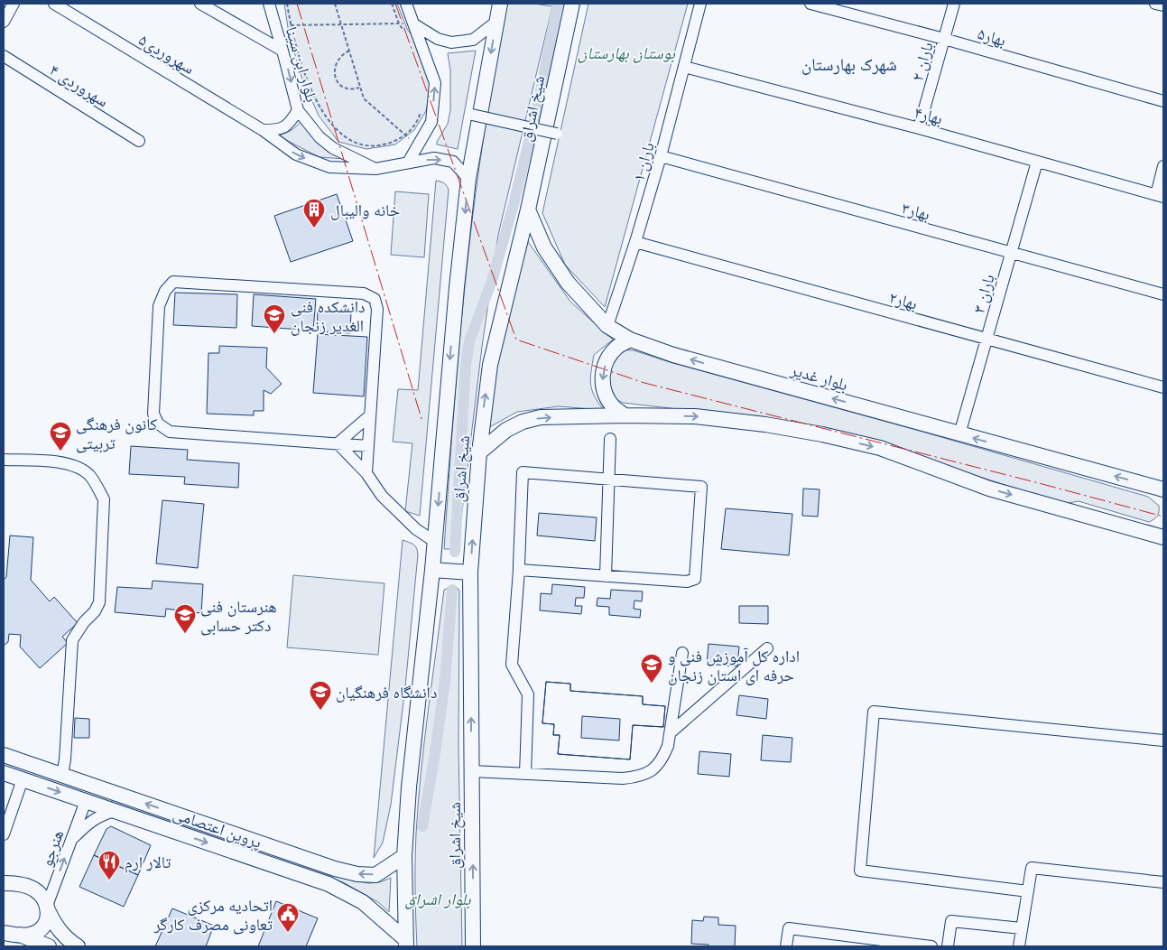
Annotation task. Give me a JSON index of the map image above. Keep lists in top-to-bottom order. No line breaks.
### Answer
{"streets":{"main road":["شیخ اشراق","بلوار غدیر","پروین اعتصامی"],"street":["بهار۵","سهروردی۵","باران ۲","بلوار ابن سینا","سهروردی ۴","بهار۴","باران ۱","بهار۳","باران ۳","بهار۲","هنرجو"]},"crossings":[["بهار۵","باران ۲"],["سهروردی۵","بلوار ابن سینا"],["باران ۲","بهار۴"],["شیخ اشراق","بلوار غدیر"],["شیخ اشراق","پروین اعتصامی"],["بهار۴","باران ۱"],["بهار۴","باران ۳"],["باران ۱","بهار۳"],["باران ۱","بهار۲"],["باران ۱","بلوار غدیر"],["بهار۳","باران ۳"],["باران ۳","بهار۲"],["باران ۳","بلوار غدیر"],["پروین اعتصامی","هنرجو"]],"one_way":["هنرجو"],"districts":["شهرک بهارستان"],"parks":["بوستان بهارستان","بلوار اشراق"],"places":{"building":["خانه والیبال"],"school or university":["دانشکده فنی الغدیر زنجان","کانون فرهنگی تربیتی","هنرستان فنی دکتر حسابی","اداره کل آموزش فنی و حرفه ای استان زنجان","دانشگاه فرهنگیان"],"restaurant":["تالار ارم"],"public building":["اتحادیه مرکزی تعاونی مصرف کارگر"]}}
